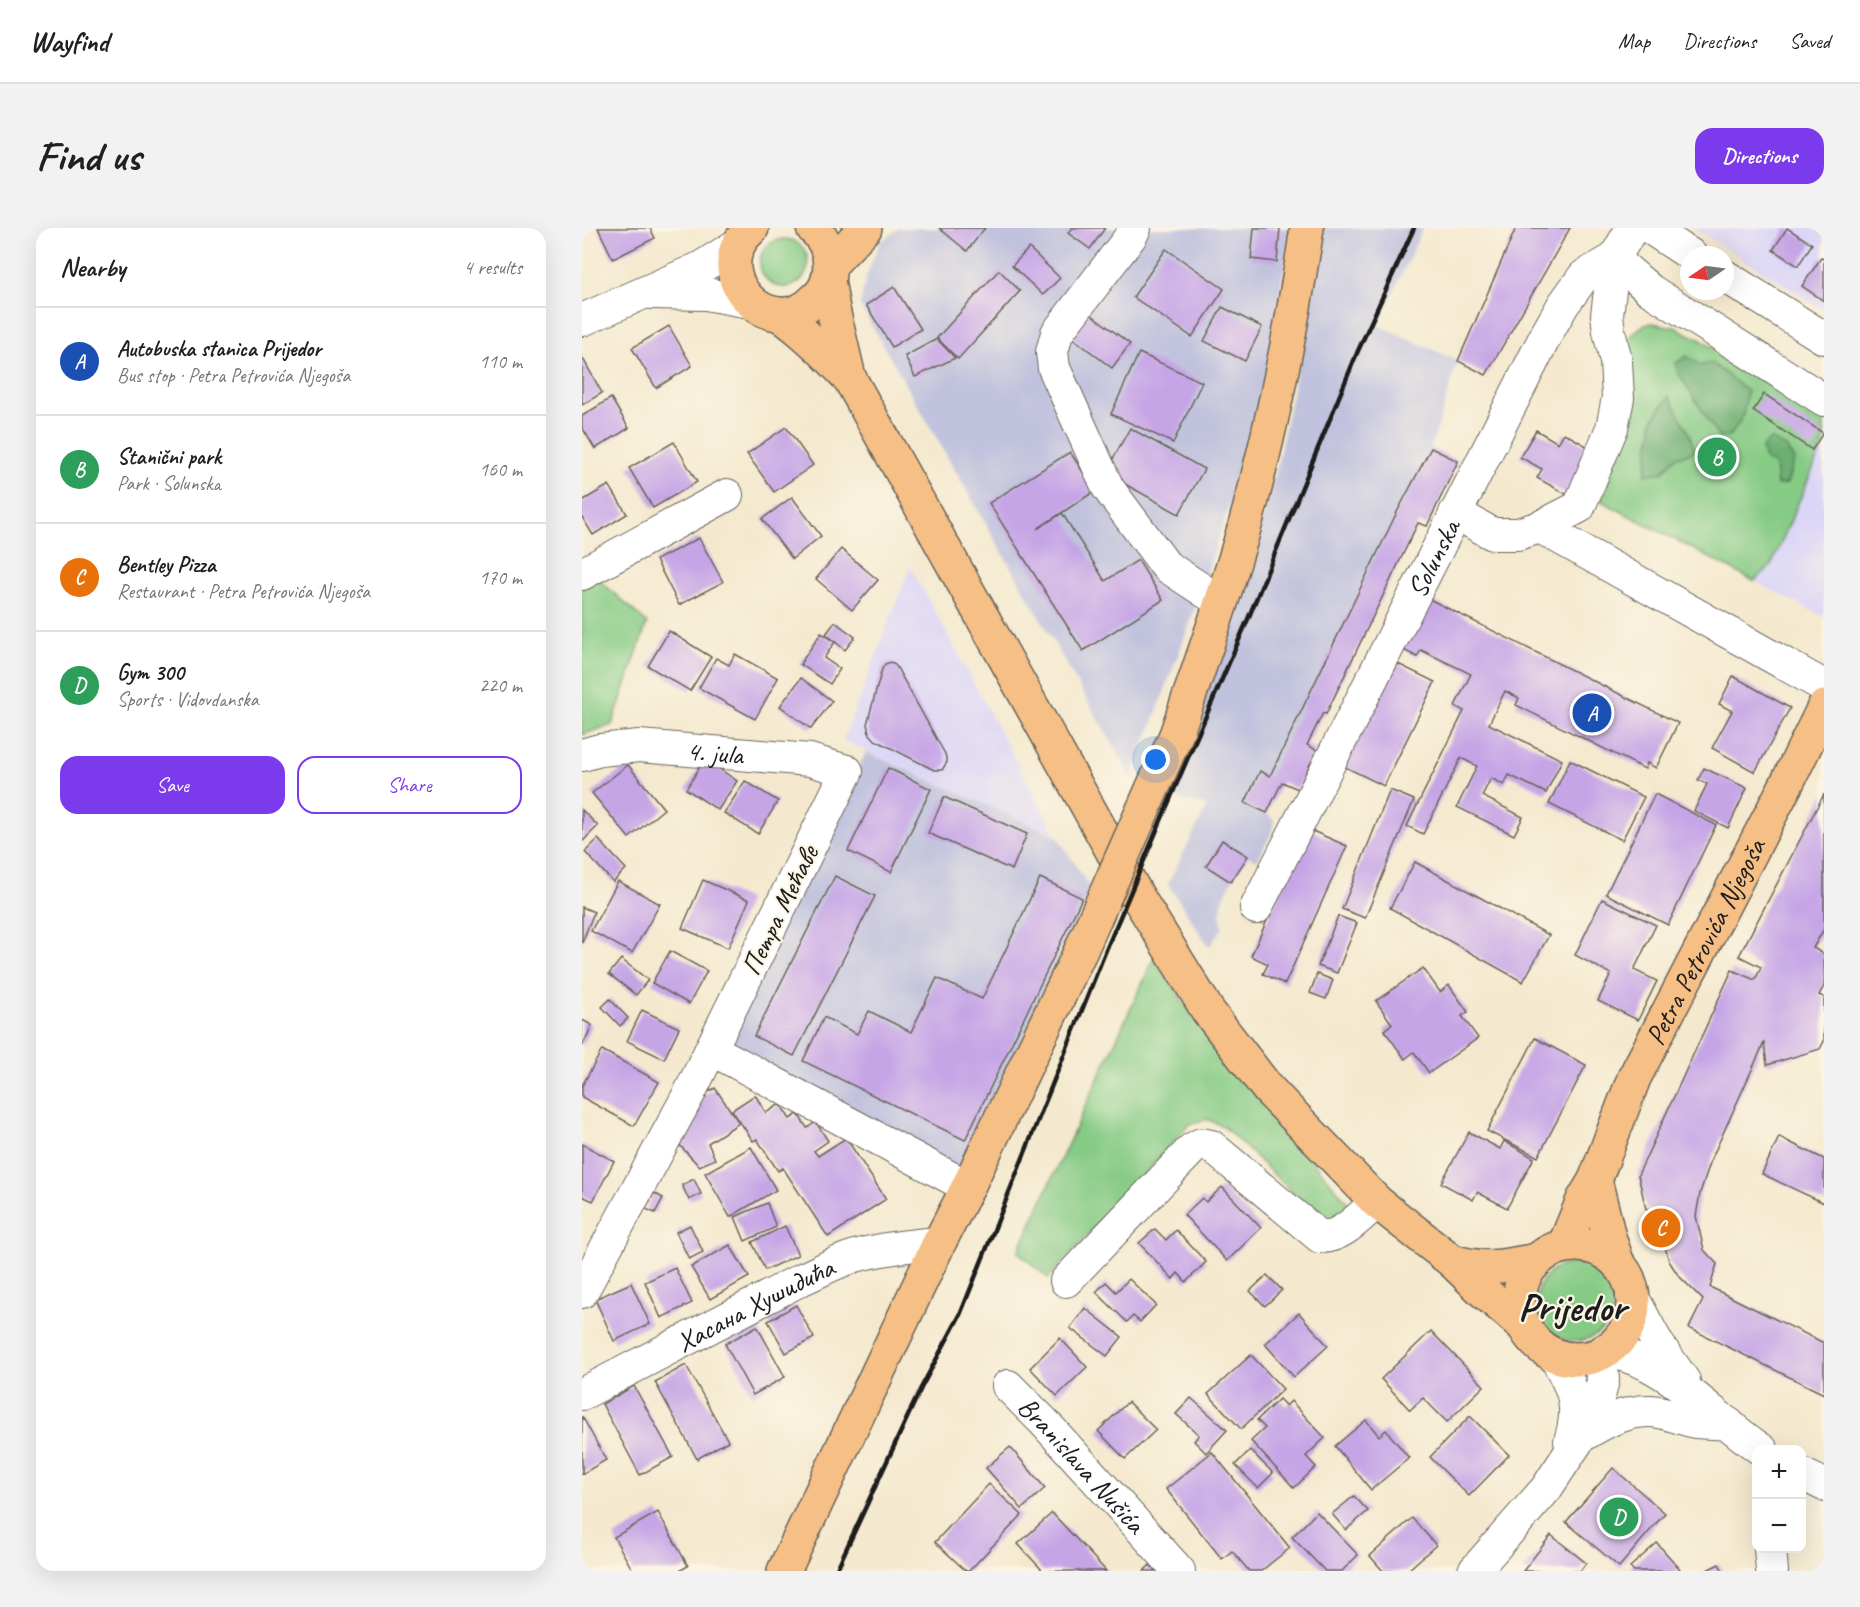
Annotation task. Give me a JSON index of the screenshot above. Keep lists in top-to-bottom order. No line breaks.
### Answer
{"streets":{"main road":["Petra Petrovića Njegoša"],"street":["Solunska","4. jula","Петра Мећаве","Хасана Хушидића","Branislava Nušića"]},"crossings":[["4. jula","Петра Мећаве"]],"districts":["Prijedor"],"north":"left","page":{"header":"Wayfind","nav":["Map","Directions","Saved"],"buttons":["Directions",["Save","Share"]],"title":"Find us","heading":["Nearby","4 results"],"list":[{"mark":"A","name":"Autobuska stanica Prijedor","note":"Bus stop · Petra Petrovića Njegoša","value":"110 m"},{"mark":"B","name":"Stanični park","note":"Park · Solunska","value":"160 m"},{"mark":"C","name":"Bentley Pizza","note":"Restaurant · Petra Petrovića Njegoša","value":"170 m"},{"mark":"D","name":"Gym 300","note":"Sports · Vidovdanska","value":"220 m"}],"pins":["B","A","C","D"],"map_buttons":["+","−"]}}
